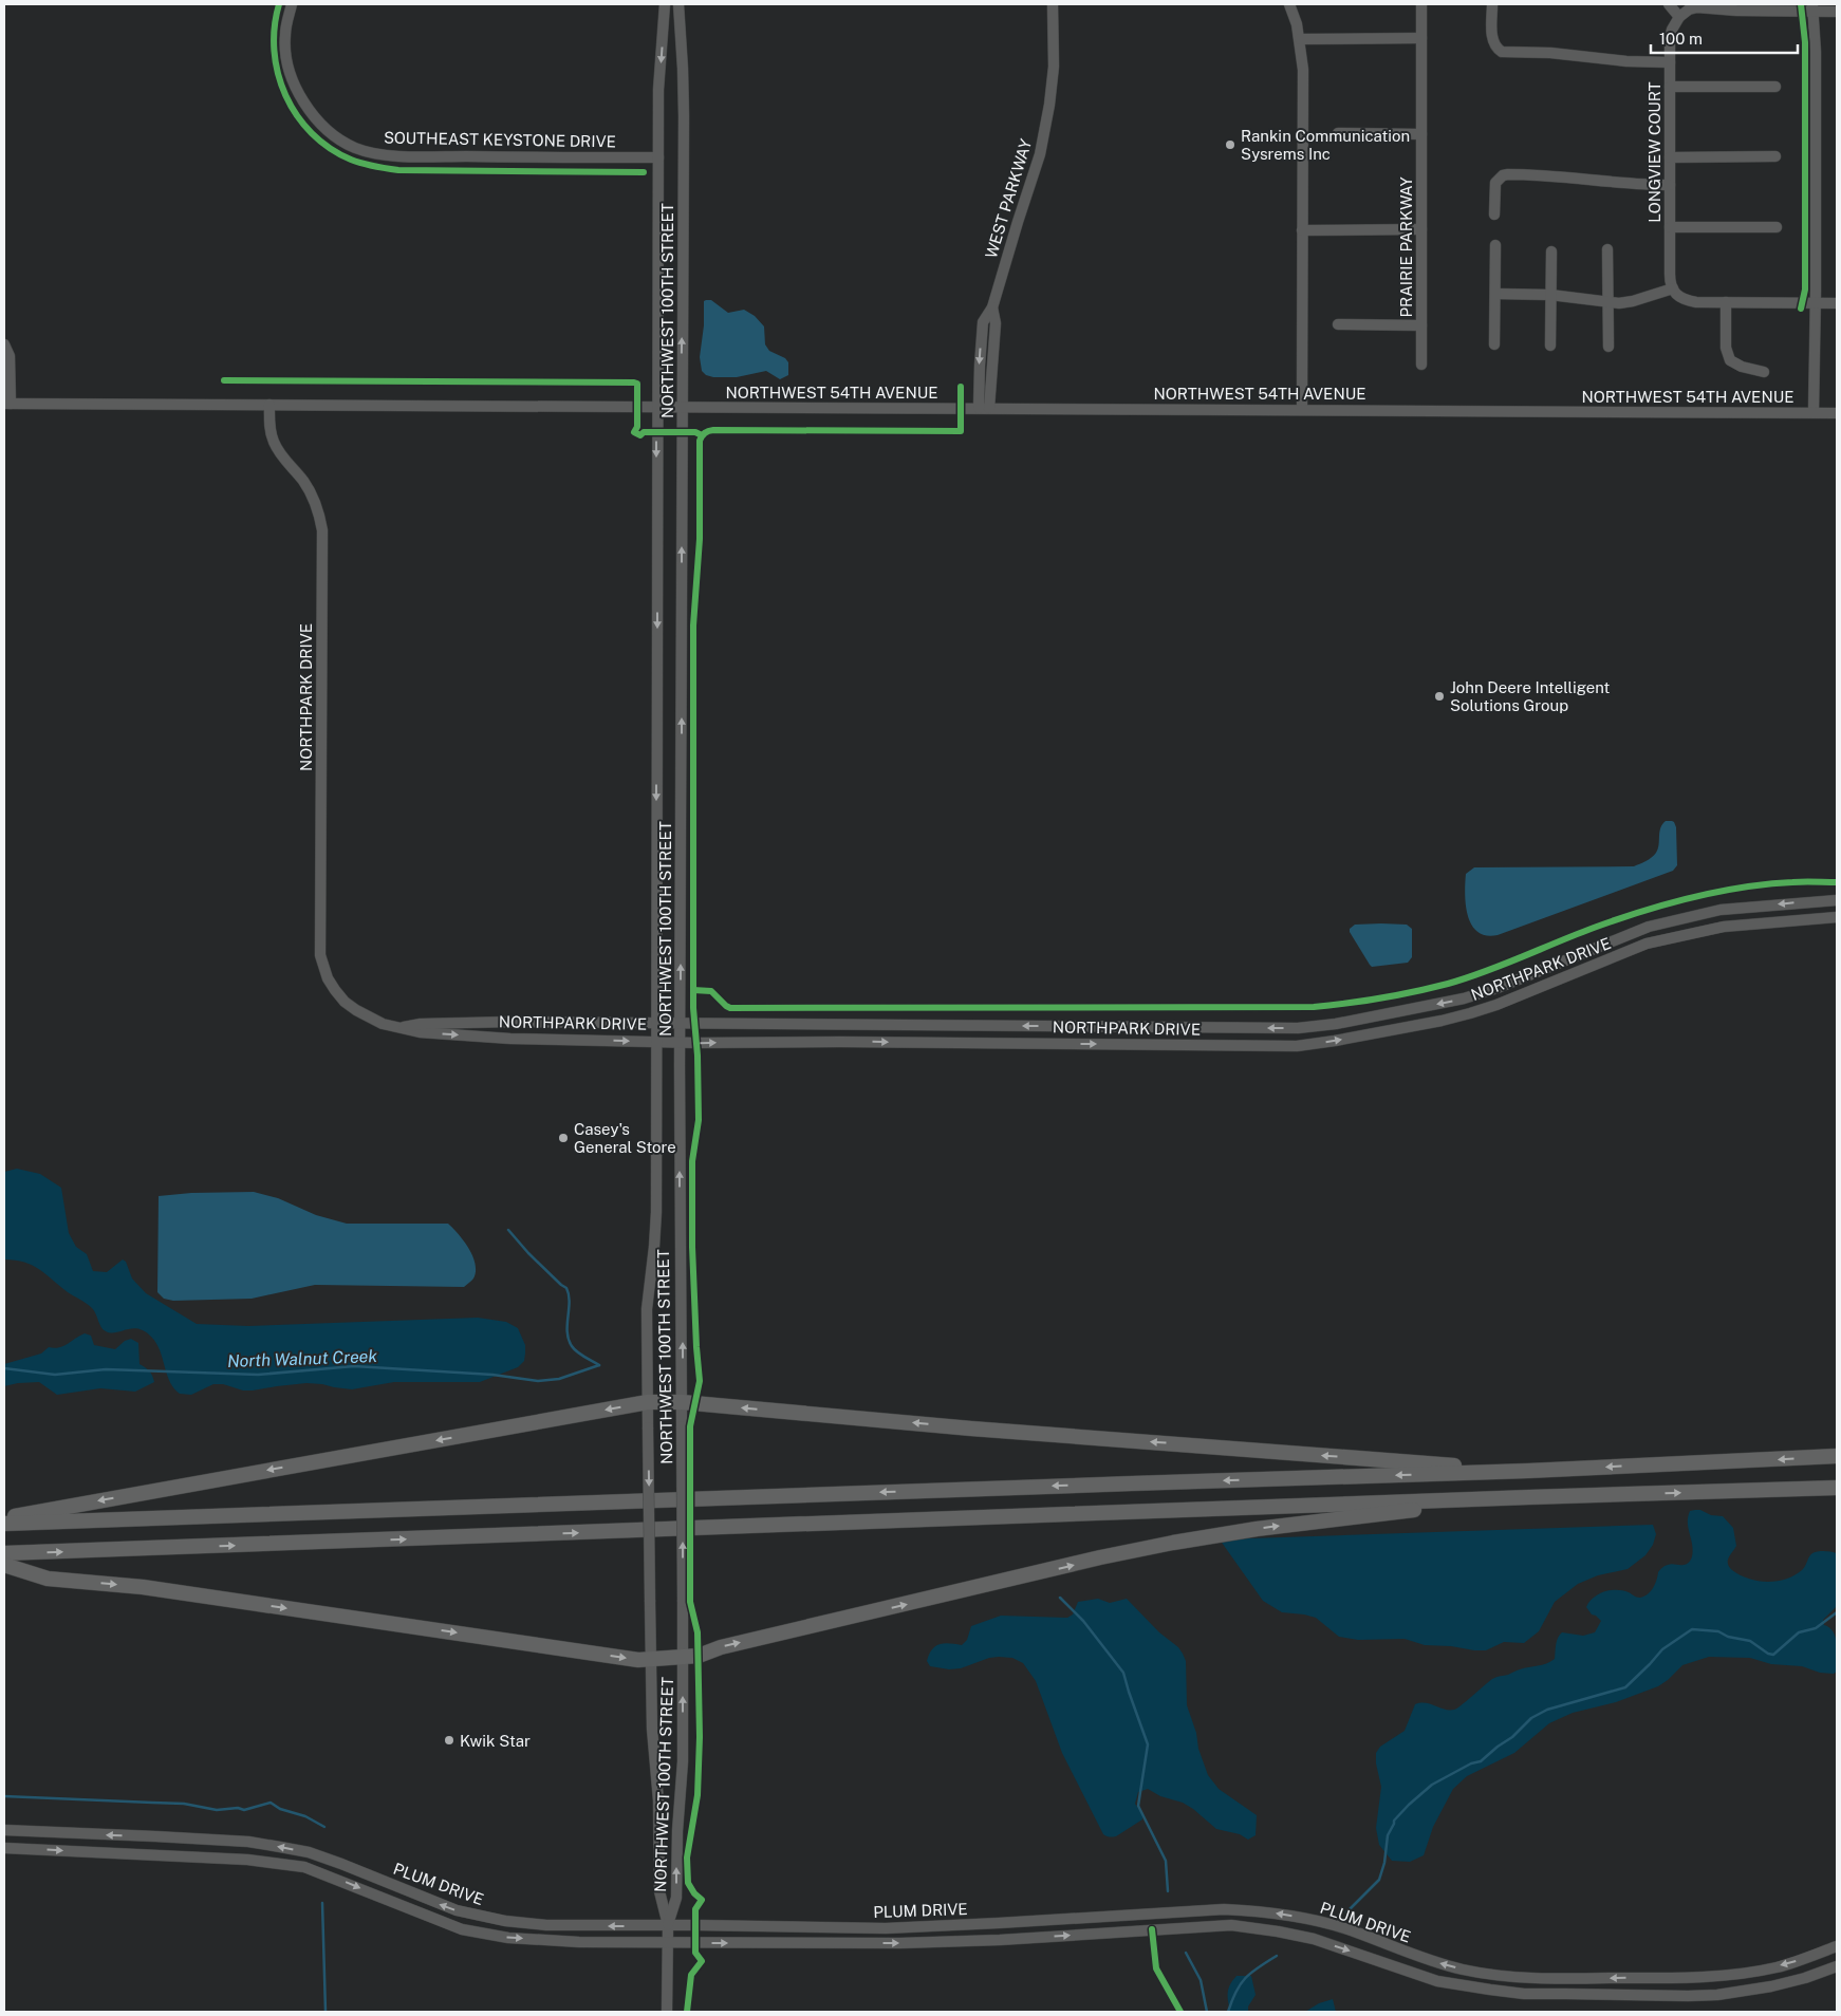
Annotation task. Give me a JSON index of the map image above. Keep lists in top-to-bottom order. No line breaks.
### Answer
{"streets":{"street":["SOUTHEAST KEYSTONE DRIVE","LONGVIEW COURT","WEST PARKWAY","PRAIRIE PARKWAY","NORTHWEST 100TH STREET","NORTHWEST 54TH AVENUE","NORTHPARK DRIVE","PLUM DRIVE"]},"crossings":[["SOUTHEAST KEYSTONE DRIVE","NORTHWEST 100TH STREET"],["WEST PARKWAY","NORTHWEST 54TH AVENUE"],["NORTHWEST 100TH STREET","NORTHWEST 54TH AVENUE"],["NORTHWEST 100TH STREET","NORTHPARK DRIVE"],["NORTHWEST 100TH STREET","PLUM DRIVE"],["NORTHWEST 54TH AVENUE","NORTHPARK DRIVE"]],"water":["North Walnut Creek"],"places":["Rankin Communication Sysrems Inc","John Deere Intelligent Solutions Group","Casey's General Store","Kwik Star"],"scale_bar":"100 m"}
